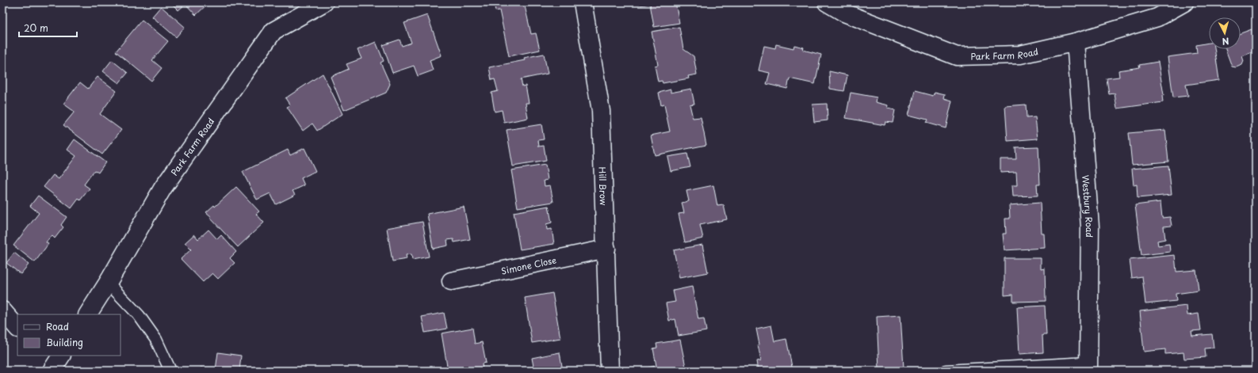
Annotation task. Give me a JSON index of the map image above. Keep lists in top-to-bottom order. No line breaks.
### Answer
{"streets":{"street":["Park Farm Road","Hill Brow","Westbury Road","Simone Close"]},"crossings":[["Park Farm Road","Westbury Road"],["Hill Brow","Simone Close"]],"legend":["Road","Building"],"scale_bar":"20 m","north":"bottom"}
